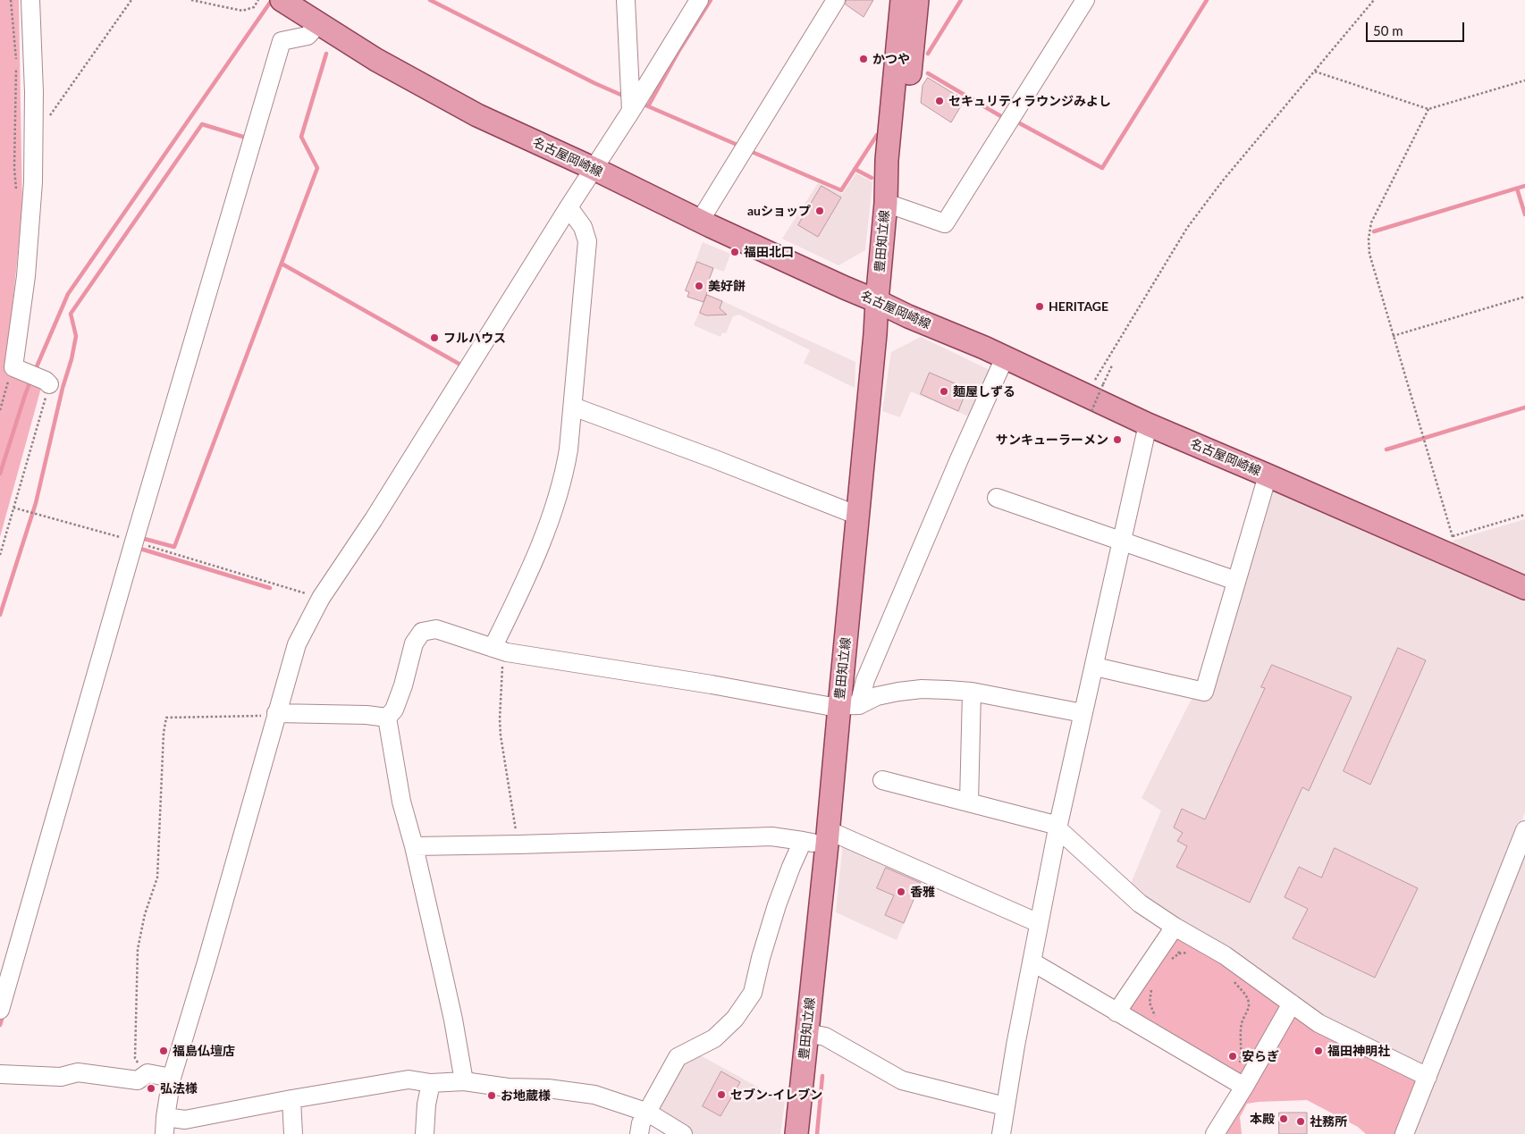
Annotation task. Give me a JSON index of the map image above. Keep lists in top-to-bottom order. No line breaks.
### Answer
{"streets":{"main road":["名古屋岡崎線","豊田知立線"]},"crossings":[["名古屋岡崎線","豊田知立線"]],"places":["かつや","セキュリティラウンジみよし","auショップ","福田北口","美好餅","HERITAGE","フルハウス","麺屋しずる","サンキューラーメン","香雅","福島仏壇店","福田神明社","安らぎ","弘法様","セブン-イレブン","お地蔵様","本殿","社務所"],"scale_bar":"50 m"}
